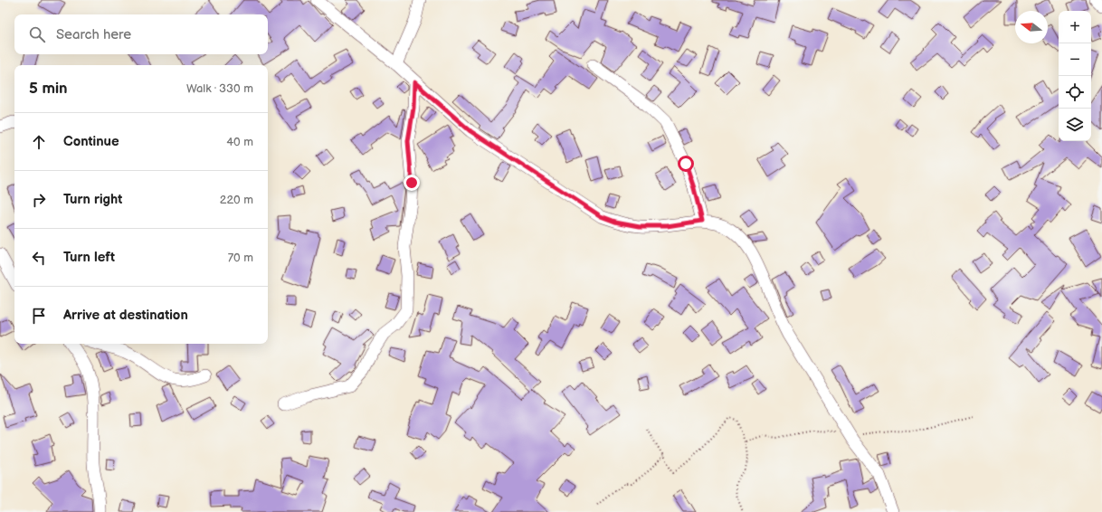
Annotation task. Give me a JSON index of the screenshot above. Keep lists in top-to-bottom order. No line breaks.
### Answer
{"north":"left","page":{"map_buttons":["+","−"],"search":"Search here","heading":["5 min","Walk · 330 m"],"list":[["Continue","40 m"],["Turn right","220 m"],["Turn left","70 m"],"Arrive at destination"]}}
